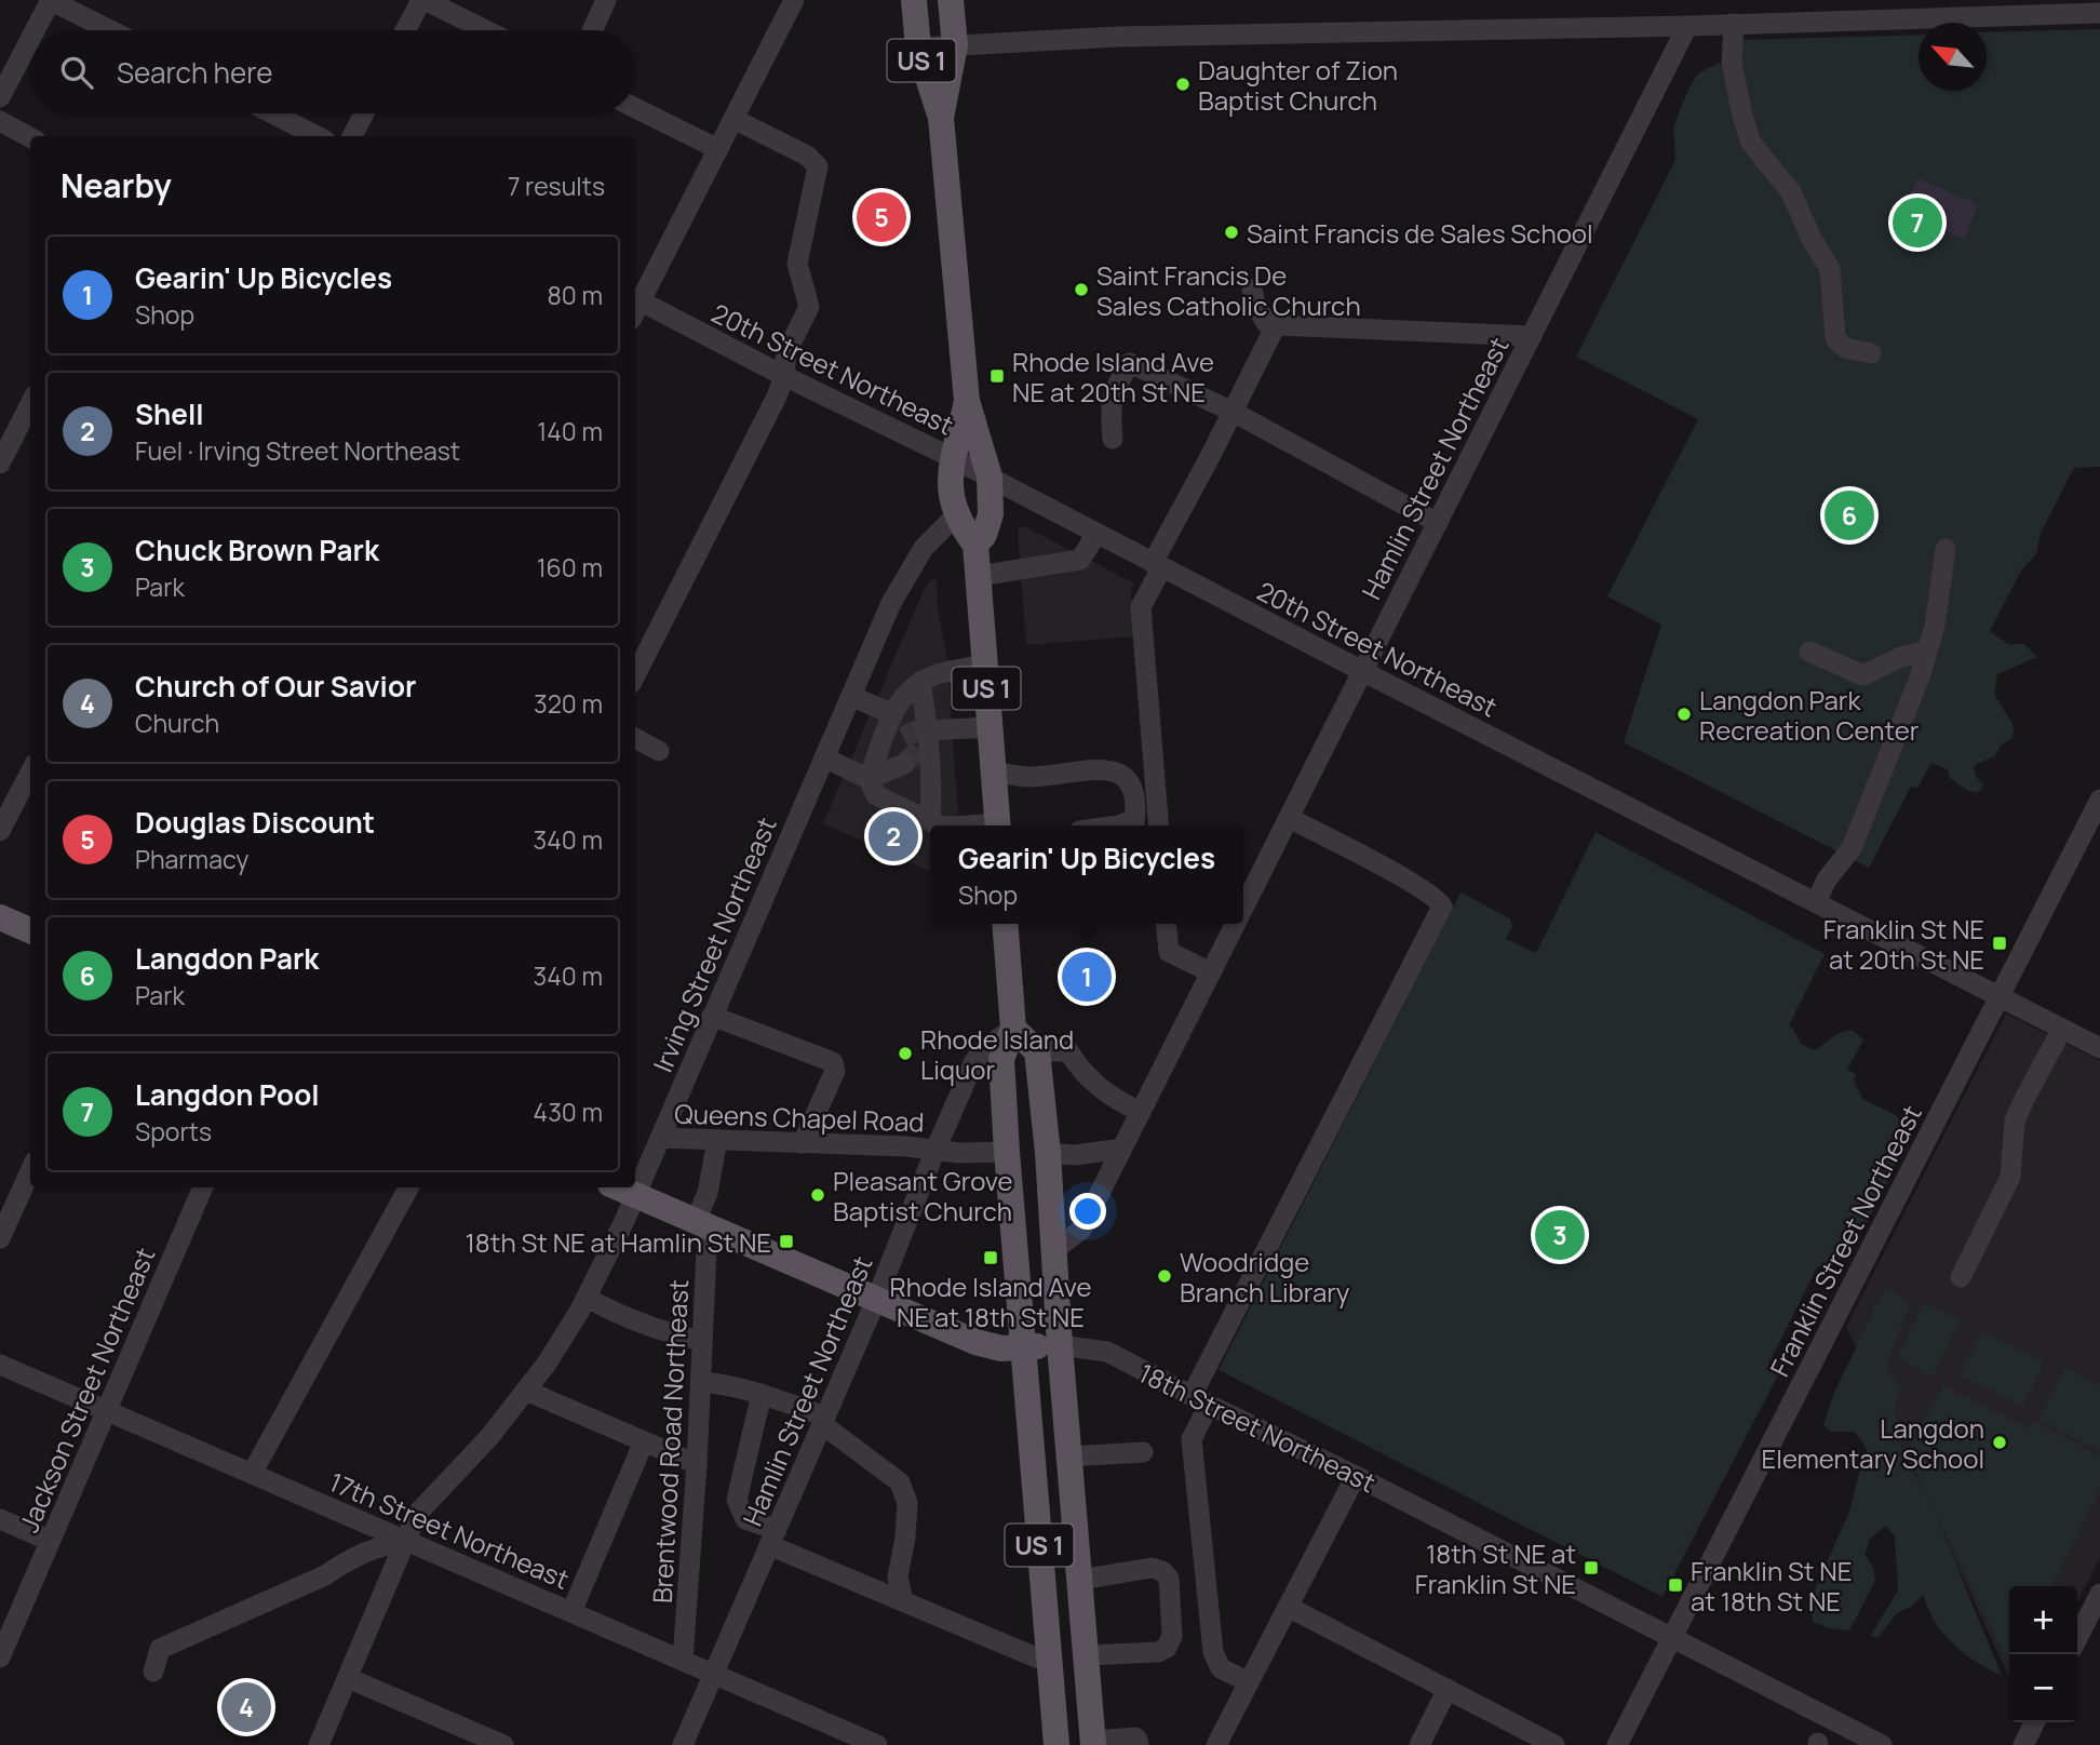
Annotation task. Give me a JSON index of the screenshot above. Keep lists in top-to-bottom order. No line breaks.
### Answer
{"streets":{"main road":["US 1","18th Street Northeast"],"street":["20th Street Northeast","Hamlin Street Northeast","Irving Street Northeast","Queens Chapel Road","Franklin Street Northeast","Jackson Street Northeast","Brentwood Road Northeast","17th Street Northeast"]},"crossings":[["US 1","20th Street Northeast"],["US 1","Hamlin Street Northeast"],["US 1","Irving Street Northeast"],["US 1","18th Street Northeast"],["20th Street Northeast","Hamlin Street Northeast"],["20th Street Northeast","Franklin Street Northeast"],["Hamlin Street Northeast","Queens Chapel Road"],["Hamlin Street Northeast","18th Street Northeast"],["Hamlin Street Northeast","17th Street Northeast"],["Irving Street Northeast","Queens Chapel Road"],["Irving Street Northeast","18th Street Northeast"],["Irving Street Northeast","17th Street Northeast"],["Queens Chapel Road","Brentwood Road Northeast"],["Franklin Street Northeast","18th Street Northeast"],["Jackson Street Northeast","17th Street Northeast"],["18th Street Northeast","Brentwood Road Northeast"],["Brentwood Road Northeast","17th Street Northeast"]],"places":{"other":["Daughter of Zion Baptist Church","Saint Francis de Sales School","Saint Francis De Sales Catholic Church","Langdon Park Recreation Center","Rhode Island Liquor","Pleasant Grove Baptist Church","Woodridge Branch Library","Langdon Elementary School"],"transit":["Rhode Island Ave NE at 20th St NE","Franklin St NE at 20th St NE","18th St NE at Hamlin St NE","Rhode Island Ave NE at 18th St NE","18th St NE at Franklin St NE","Franklin St NE at 18th St NE"]},"north":"top left","page":{"search":"Search here","heading":["Nearby","7 results"],"pins":["5","7","6","2","1","3","4"],"list":[{"mark":"1","name":"Gearin' Up Bicycles","note":"Shop","value":"80 m"},{"mark":"2","name":"Shell","note":"Fuel · Irving Street Northeast","value":"140 m"},{"mark":"3","name":"Chuck Brown Park","note":"Park","value":"160 m"},{"mark":"4","name":"Church of Our Savior","note":"Church","value":"320 m"},{"mark":"5","name":"Douglas Discount","note":"Pharmacy","value":"340 m"},{"mark":"6","name":"Langdon Park","note":"Park","value":"340 m"},{"mark":"7","name":"Langdon Pool","note":"Sports","value":"430 m"}],"popup":["Gearin' Up Bicycles","Shop"],"map_buttons":["+","−"]}}
